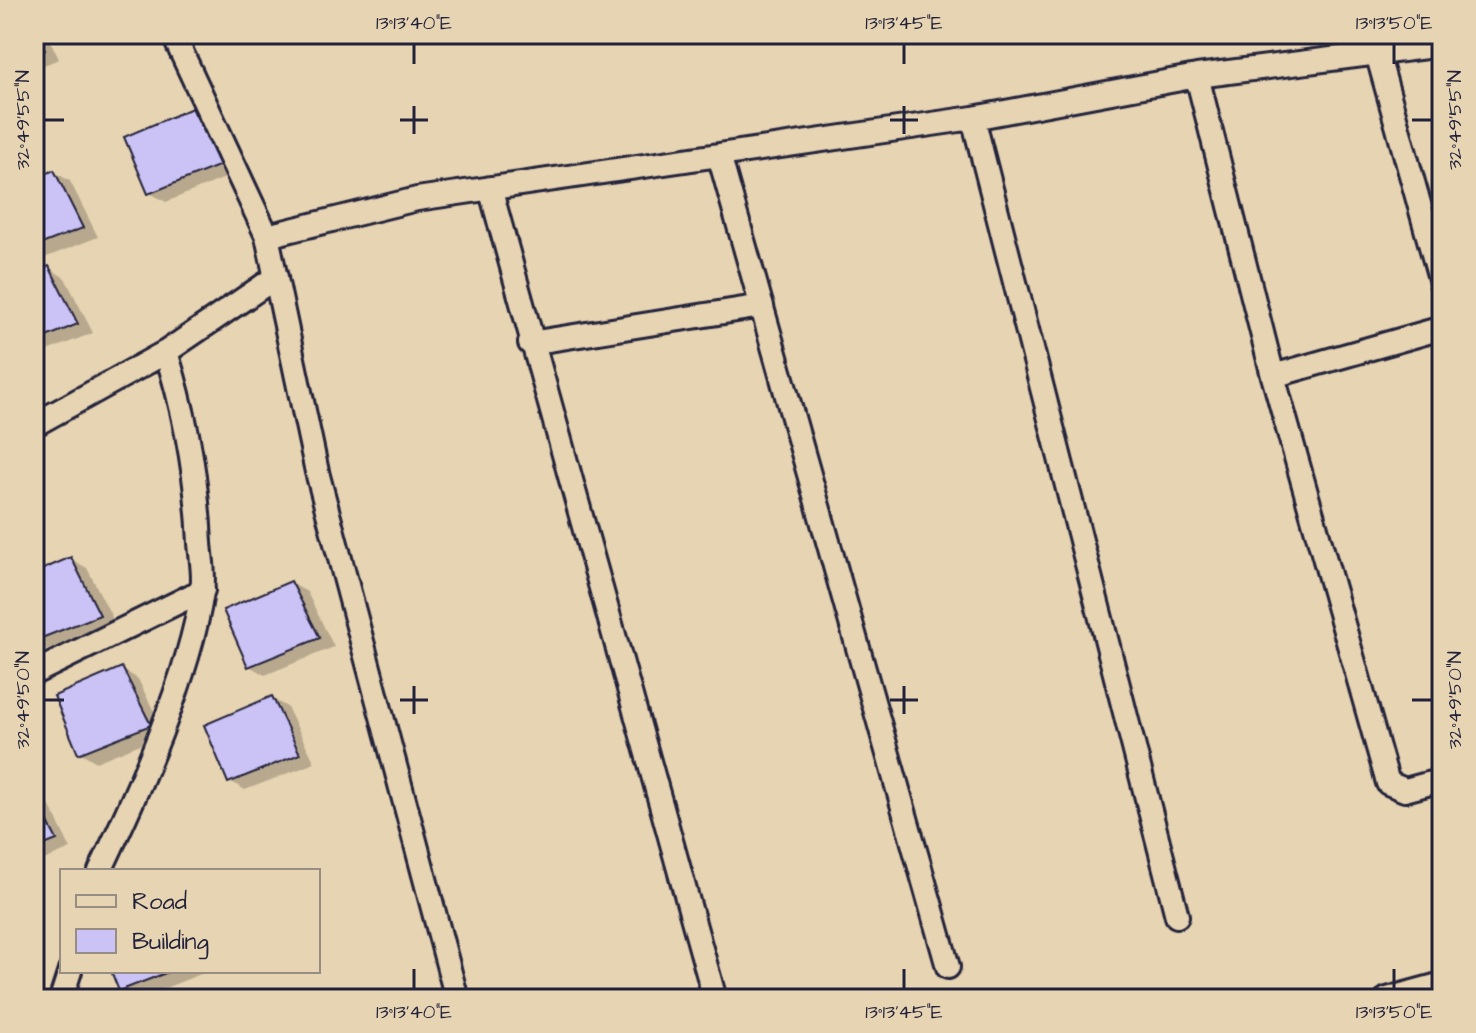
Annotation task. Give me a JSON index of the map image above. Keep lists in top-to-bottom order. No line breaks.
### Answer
{"legend":["Road","Building"],"coordinates":["13°13'40\"E","13°13'45\"E","13°13'50\"E","32°49'55\"N","32°49'50\"N"]}
